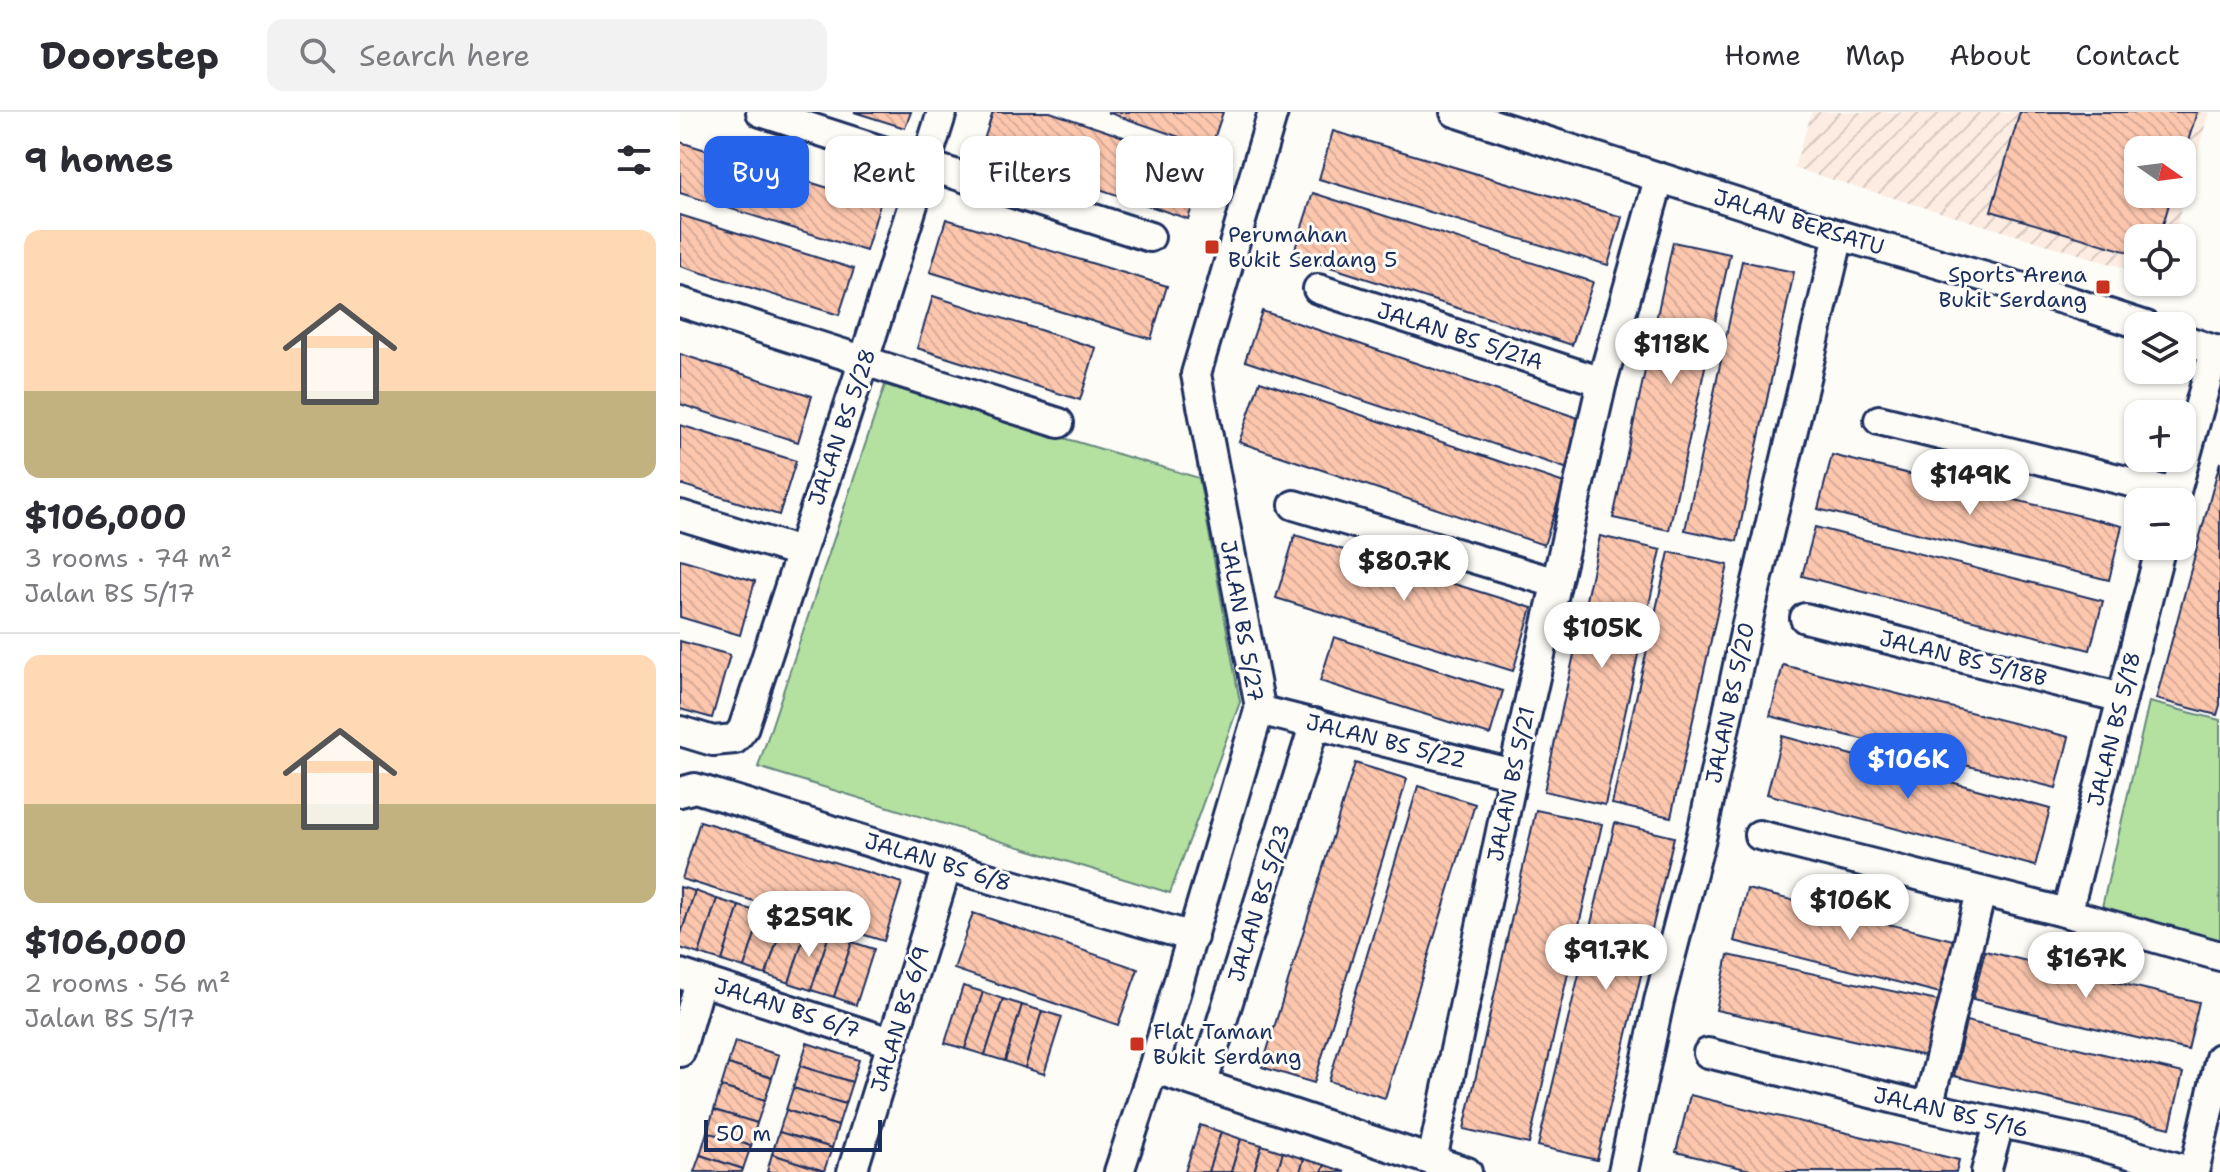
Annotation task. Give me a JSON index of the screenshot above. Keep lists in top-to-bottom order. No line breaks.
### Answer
{"streets":{"street":["JALAN BERSATU","JALAN BS 5/21A","JALAN BS 5/28","JALAN BS 5/27","JALAN BS 5/18B","JALAN BS 5/20","JALAN BS 5/18","JALAN BS 5/22","JALAN BS 5/21","JALAN BS 6/8","JALAN BS 5/23","JALAN BS 6/7","JALAN BS 6/9","JALAN BS 5/16"]},"crossings":[["JALAN BERSATU","JALAN BS 5/20"],["JALAN BERSATU","JALAN BS 5/21"],["JALAN BS 5/21A","JALAN BS 5/21"],["JALAN BS 5/27","JALAN BS 5/22"],["JALAN BS 5/27","JALAN BS 6/8"],["JALAN BS 5/18B","JALAN BS 5/18"],["JALAN BS 5/22","JALAN BS 5/21"],["JALAN BS 5/22","JALAN BS 5/23"],["JALAN BS 6/8","JALAN BS 6/9"],["JALAN BS 6/7","JALAN BS 6/9"]],"places":{"transit":["Perumahan Bukit Serdang 5","Sports Arena Bukit Serdang","Flat Taman Bukit Serdang"]},"scale_bar":"50 m","north":"right","page":{"header":"Doorstep","search":"Search here","nav":["Home","Map","About","Contact"],"heading":"9 homes","map_buttons":["+","−"],"chip":["Buy","Rent","Filters","New"],"list":[{"name":"$106,000","note":"3 rooms · 74 m² · Jalan BS 5/17"},{"name":"$106,000","note":"2 rooms · 56 m² · Jalan BS 5/17"}],"price":["$118K","$149K","$80.7K","$105K","$106K","$106K","$259K","$91.7K","$167K"],"scale":"50 m"}}
